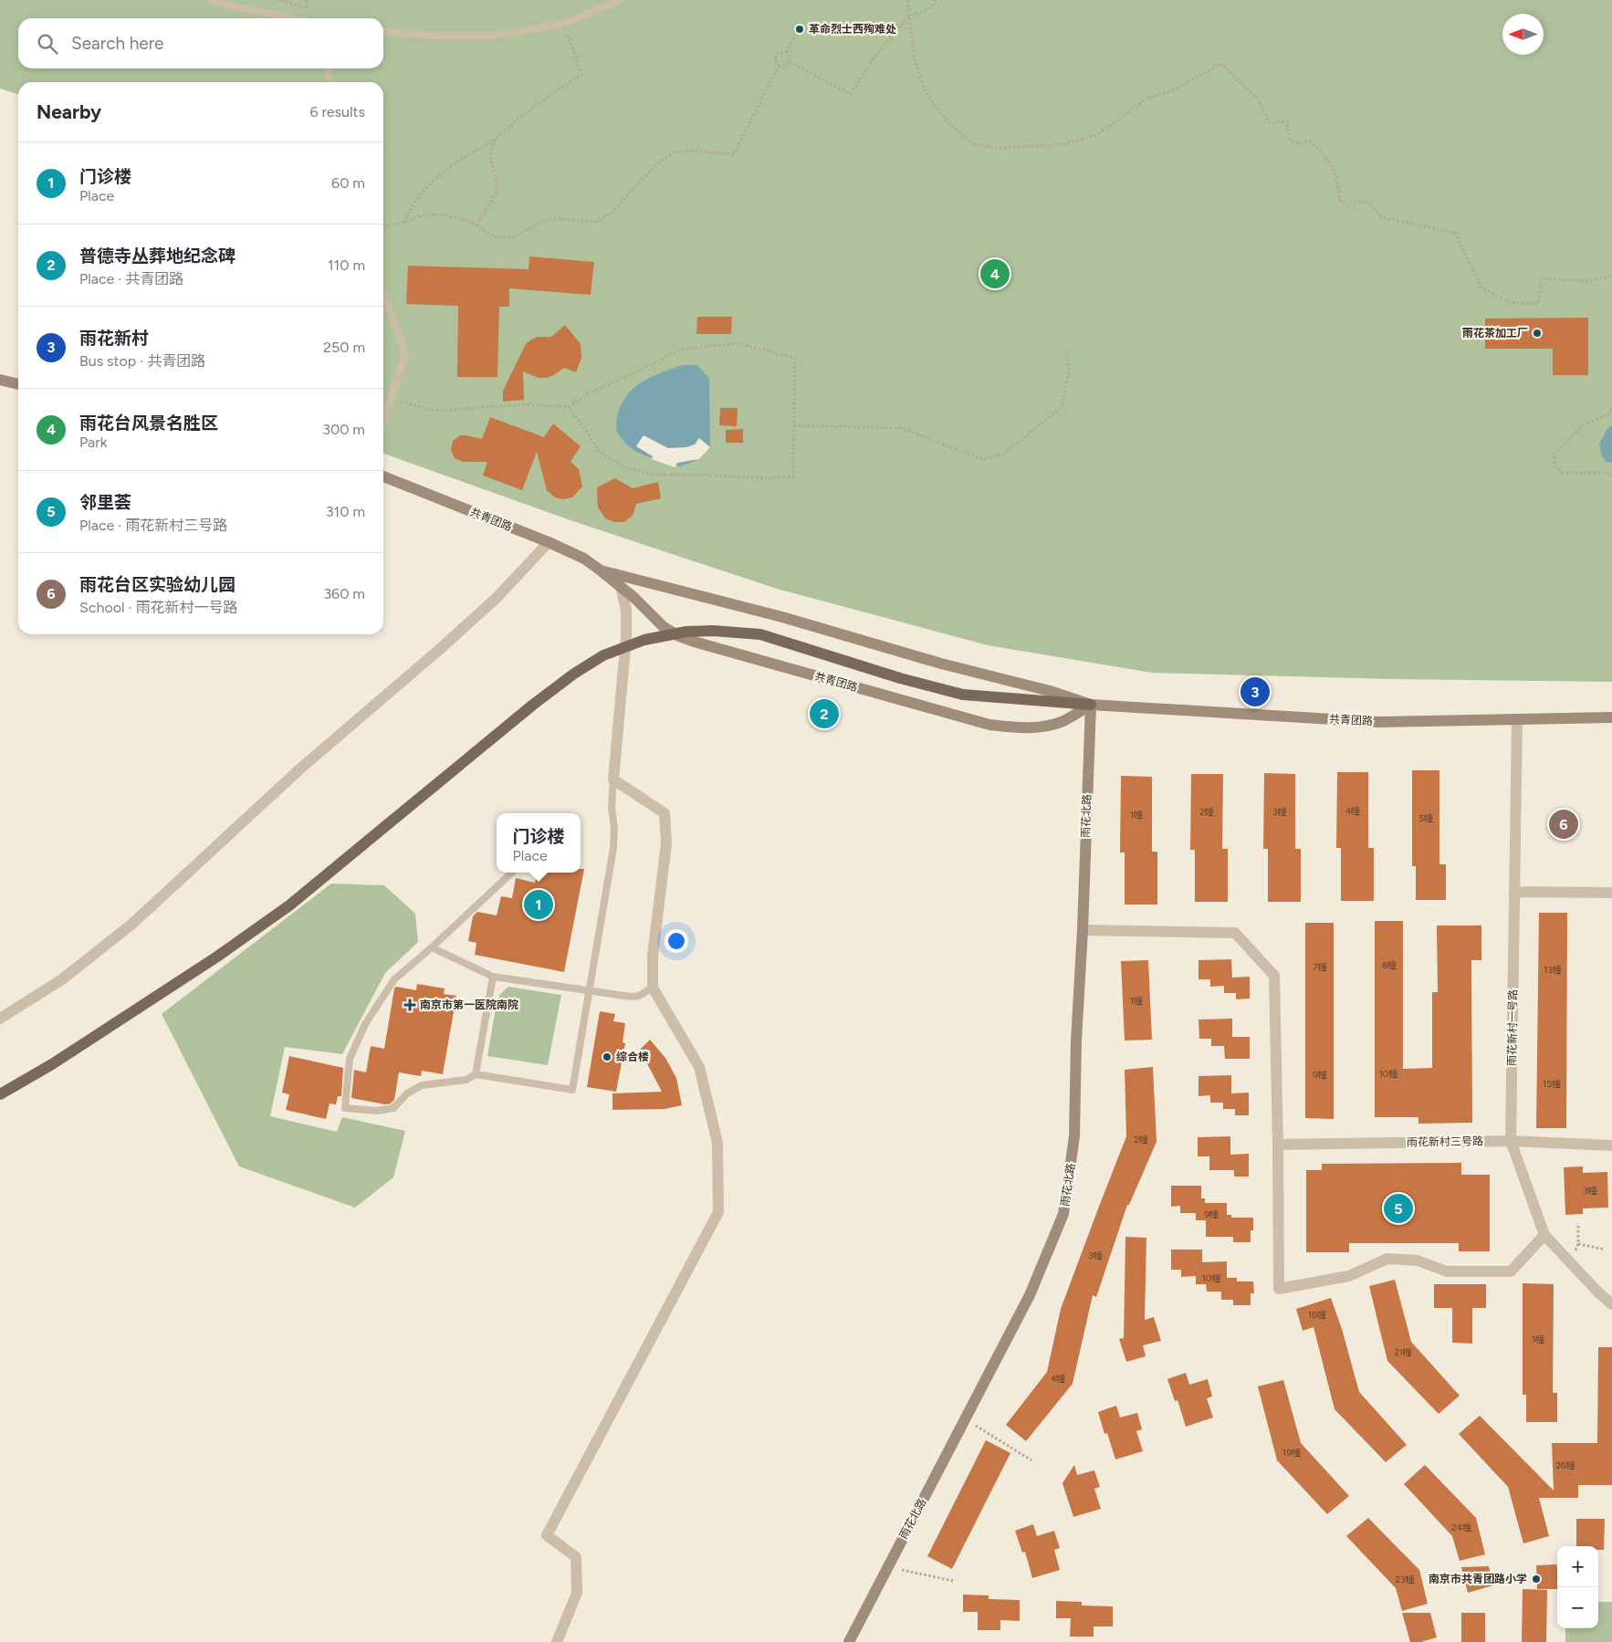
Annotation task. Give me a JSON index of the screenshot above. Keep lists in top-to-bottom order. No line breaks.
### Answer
{"streets":{"street":["共青团路","雨花北路","雨花新村一号路","雨花新村三号路"]},"crossings":[["共青团路","雨花北路"],["共青团路","雨花新村一号路"],["雨花新村一号路","雨花新村三号路"]],"places":{"other":["革命烈士西殉难处","雨花茶加工厂","综合楼","南京市共青团路小学"],"health":["南京市第一医院南院"]},"house_numbers":["4幢","2幢","3幢","1幢","5幢","8幢","7幢","13幢","1幢","10幢","9幢","15幢","2幢","3幢","9幢","3幢","10幢","16幢","1幢","21幢","4幢","19幢","26幢","24幢","23幢"],"north":"left","page":{"search":"Search here","heading":["Nearby","6 results"],"list":[{"mark":"1","name":"门诊楼","note":"Place","value":"60 m"},{"mark":"2","name":"普德寺丛葬地纪念碑","note":"Place · 共青团路","value":"110 m"},{"mark":"3","name":"雨花新村","note":"Bus stop · 共青团路","value":"250 m"},{"mark":"4","name":"雨花台风景名胜区","note":"Park","value":"300 m"},{"mark":"5","name":"邻里荟","note":"Place · 雨花新村三号路","value":"310 m"},{"mark":"6","name":"雨花台区实验幼儿园","note":"School · 雨花新村一号路","value":"360 m"}],"pins":["4","3","2","6","1","5"],"popup":["门诊楼","Place"],"map_buttons":["+","−"]}}
